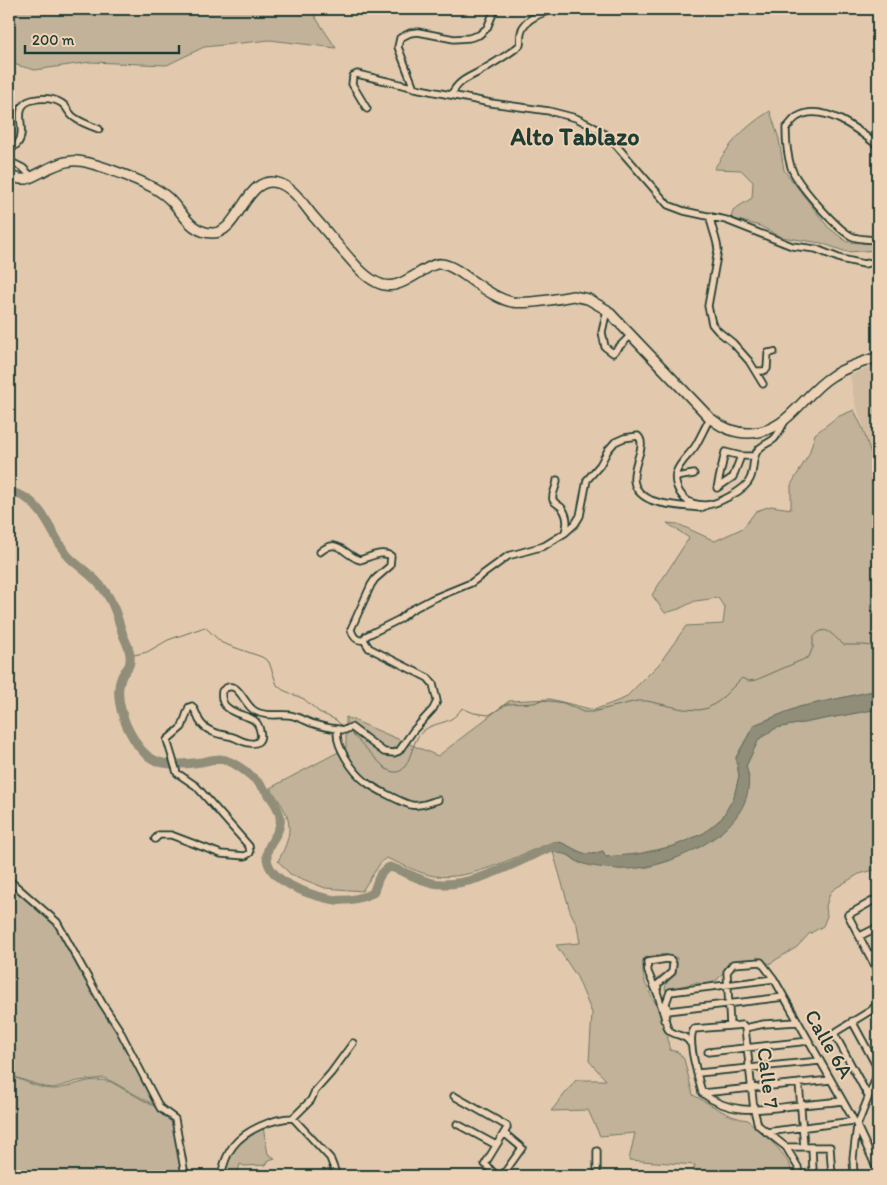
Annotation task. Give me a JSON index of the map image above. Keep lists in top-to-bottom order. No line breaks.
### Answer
{"streets":{"street":["Calle 6A","Calle 7"]},"crossings":[["Calle 6A","Calle 7"]],"districts":["Alto Tablazo"],"scale_bar":"200 m"}
